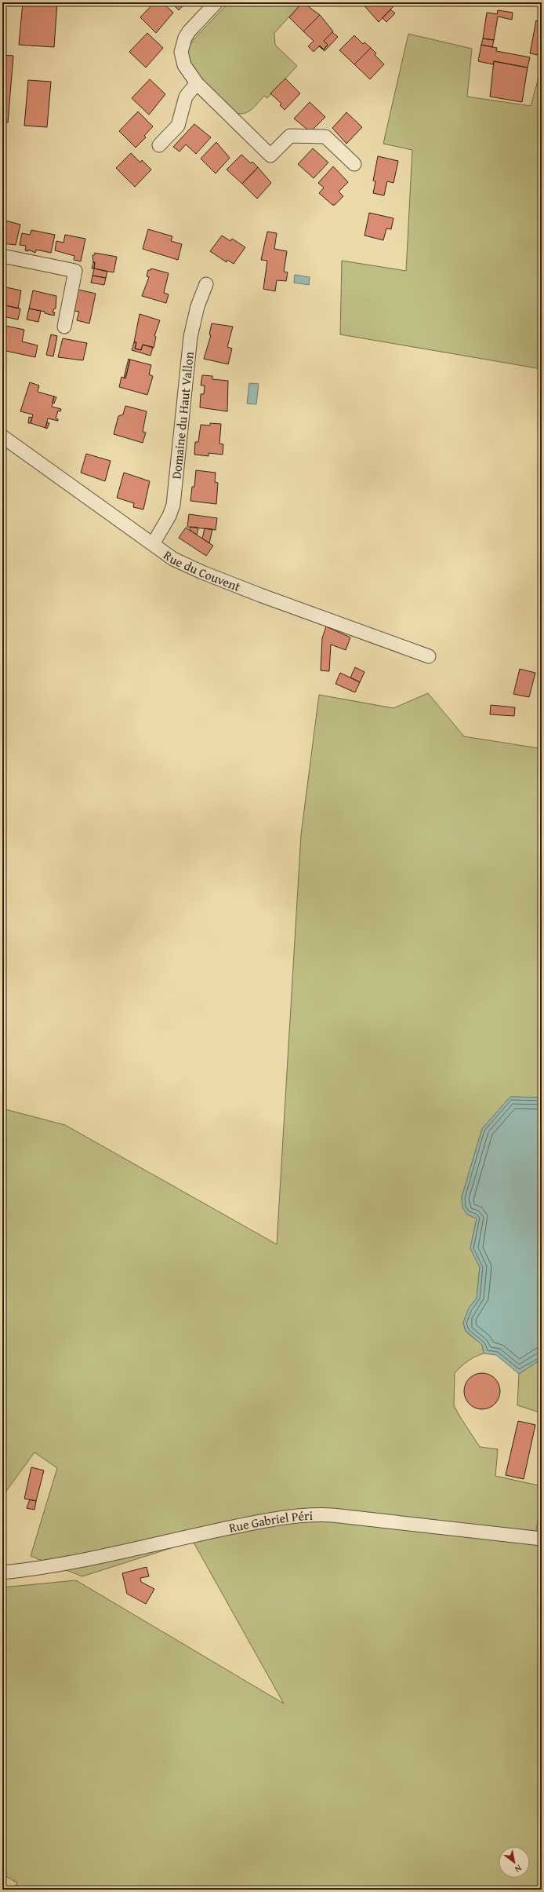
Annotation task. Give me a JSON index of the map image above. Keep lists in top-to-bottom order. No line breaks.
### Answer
{"streets":{"street":["Domaine du Haut Vallon","Rue du Couvent","Rue Gabriel Péri"]},"crossings":[["Domaine du Haut Vallon","Rue du Couvent"]],"north":"bottom right"}
